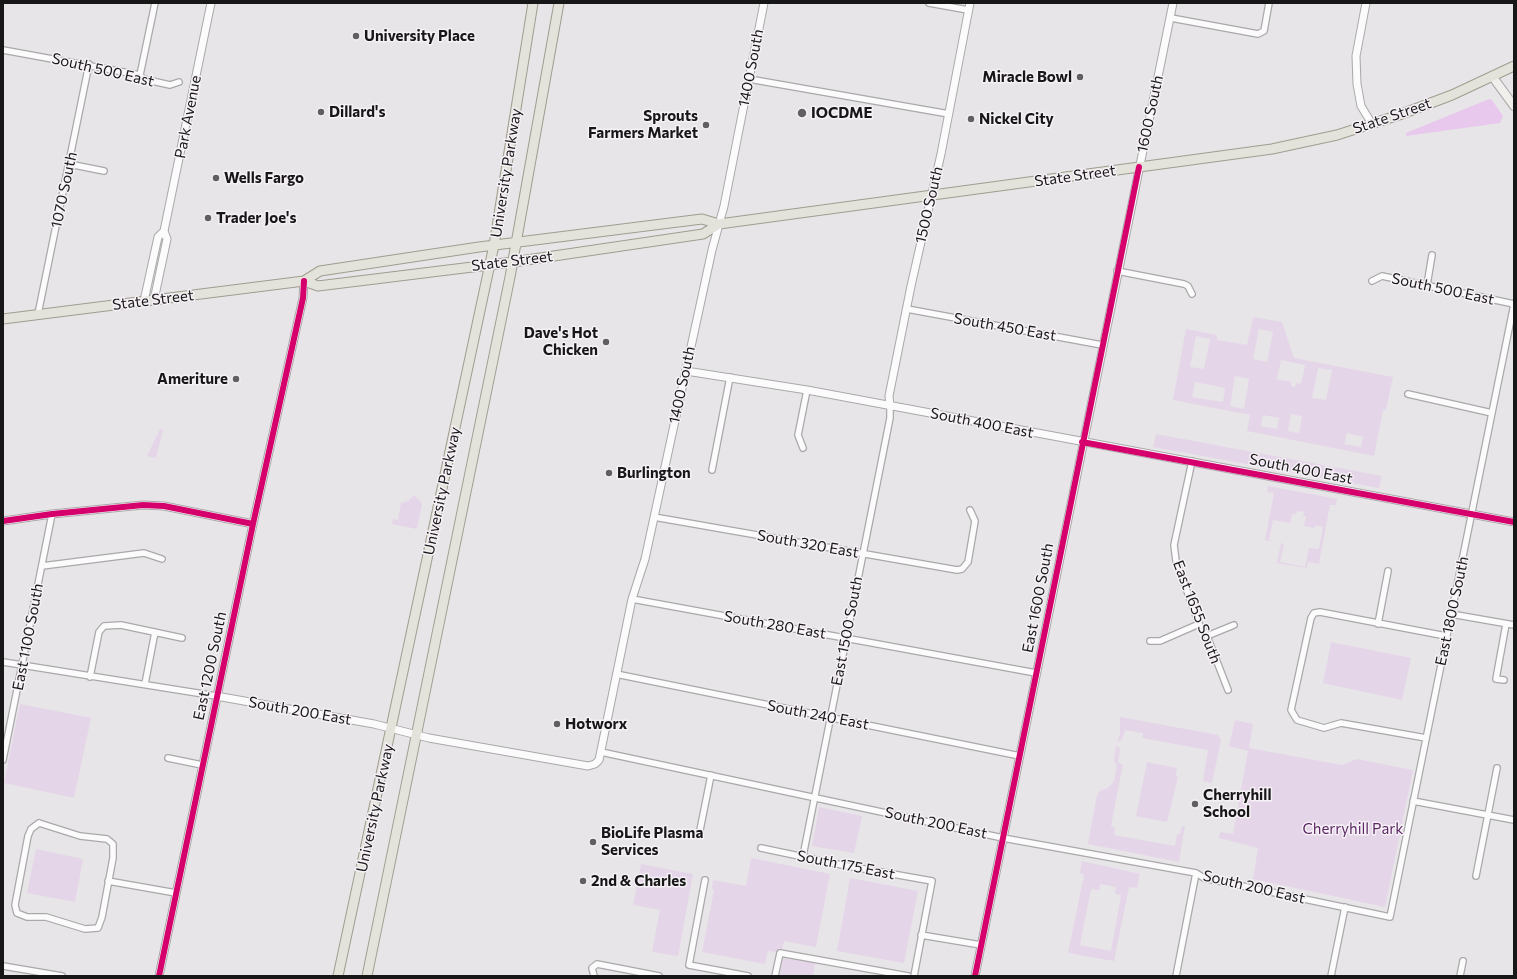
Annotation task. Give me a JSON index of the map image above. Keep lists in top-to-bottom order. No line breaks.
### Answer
{"streets":{"main road":["State Street","University Parkway"],"street":["1400 South","South 500 East","1600 South","Park Avenue","1070 South","1500 South","South 450 East","South 400 East","South 320 East","East 1600 South","East 1800 South","East 1655 South","South 280 East","East 1500 South","East 1100 South","East 1200 South","South 200 East","South 240 East","South 175 East"]},"crossings":[["1400 South","State Street"],["1400 South","South 400 East"],["1400 South","South 320 East"],["1400 South","South 280 East"],["1400 South","South 200 East"],["1400 South","South 240 East"],["South 500 East","1070 South"],["South 500 East","East 1800 South"],["1600 South","State Street"],["1600 South","East 1600 South"],["State Street","Park Avenue"],["State Street","University Parkway"],["State Street","1070 South"],["State Street","1500 South"],["State Street","East 1200 South"],["University Parkway","South 200 East"],["1500 South","South 450 East"],["1500 South","South 400 East"],["1500 South","East 1500 South"],["South 450 East","East 1600 South"],["South 400 East","East 1600 South"],["South 400 East","East 1800 South"],["South 400 East","East 1655 South"],["South 400 East","East 1500 South"],["South 320 East","East 1500 South"],["East 1600 South","South 280 East"],["East 1600 South","South 200 East"],["East 1600 South","South 240 East"],["East 1800 South","South 200 East"],["South 280 East","East 1500 South"],["East 1500 South","South 200 East"],["East 1500 South","South 240 East"],["East 1500 South","South 175 East"],["East 1100 South","South 200 East"],["East 1200 South","South 200 East"]],"parks":["Cherryhill Park"],"places":["University Place","Miracle Bowl","Dillard's","IOCDME","Nickel City","Sprouts Farmers Market","Wells Fargo","Trader Joe's","Dave's Hot Chicken","Ameriture","Burlington","Hotworx","Cherryhill School","BioLife Plasma Services","2nd & Charles"]}
